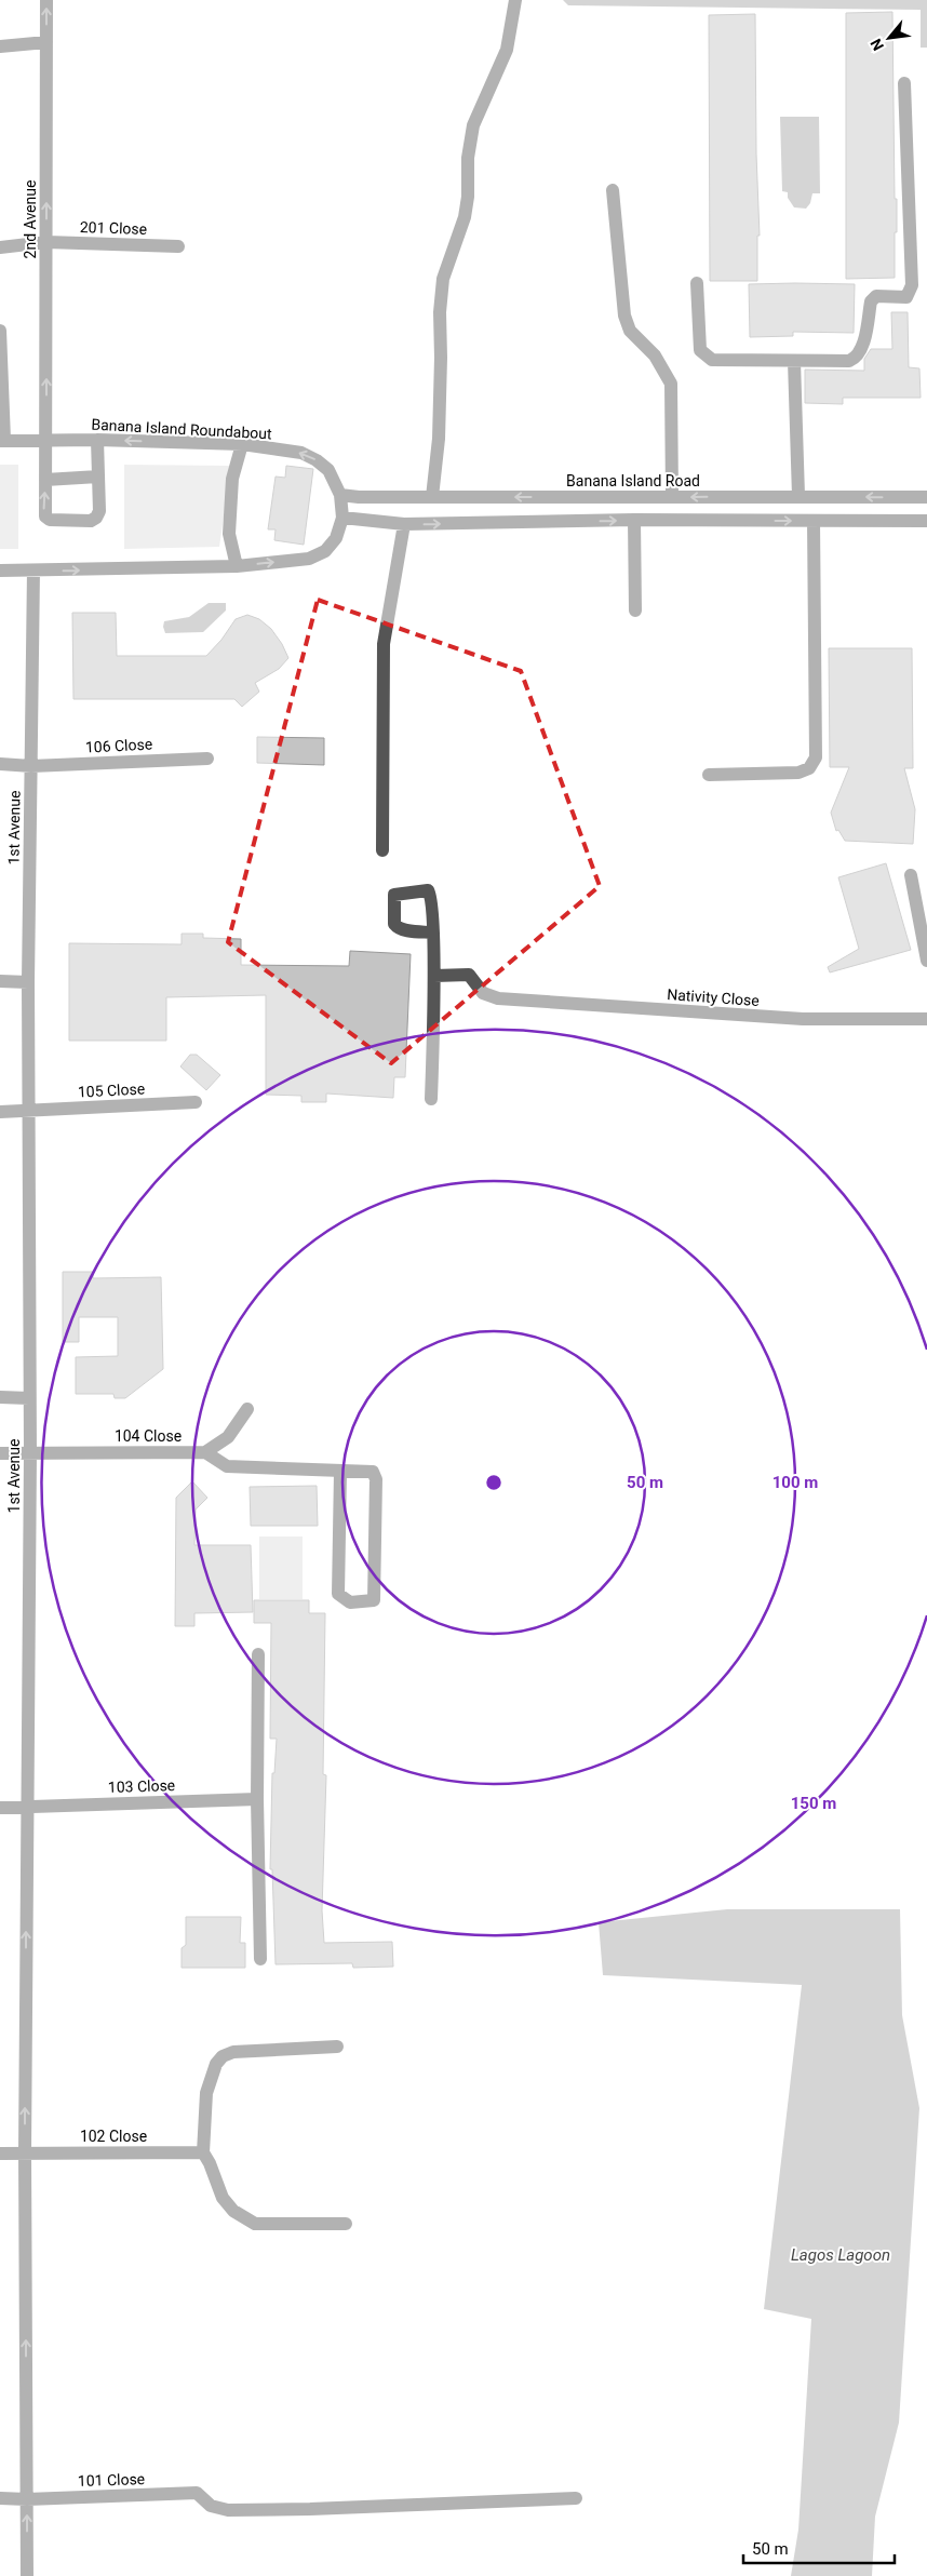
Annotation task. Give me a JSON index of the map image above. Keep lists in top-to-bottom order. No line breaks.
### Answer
{"streets":{"street":["2nd Avenue","201 Close","Banana Island Roundabout","Banana Island Road","106 Close","1st Avenue","Nativity Close","105 Close","104 Close","103 Close","102 Close","101 Close"]},"crossings":[["2nd Avenue","201 Close"],["2nd Avenue","Banana Island Roundabout"],["Banana Island Roundabout","Banana Island Road"],["Banana Island Roundabout","1st Avenue"],["106 Close","1st Avenue"],["1st Avenue","105 Close"],["1st Avenue","104 Close"],["1st Avenue","103 Close"],["1st Avenue","102 Close"],["1st Avenue","101 Close"]],"one_way":["1st Avenue"],"water":["Lagos Lagoon"],"scale_bar":"50 m","north":"bottom left","rings":["50 m","100 m","150 m"]}
